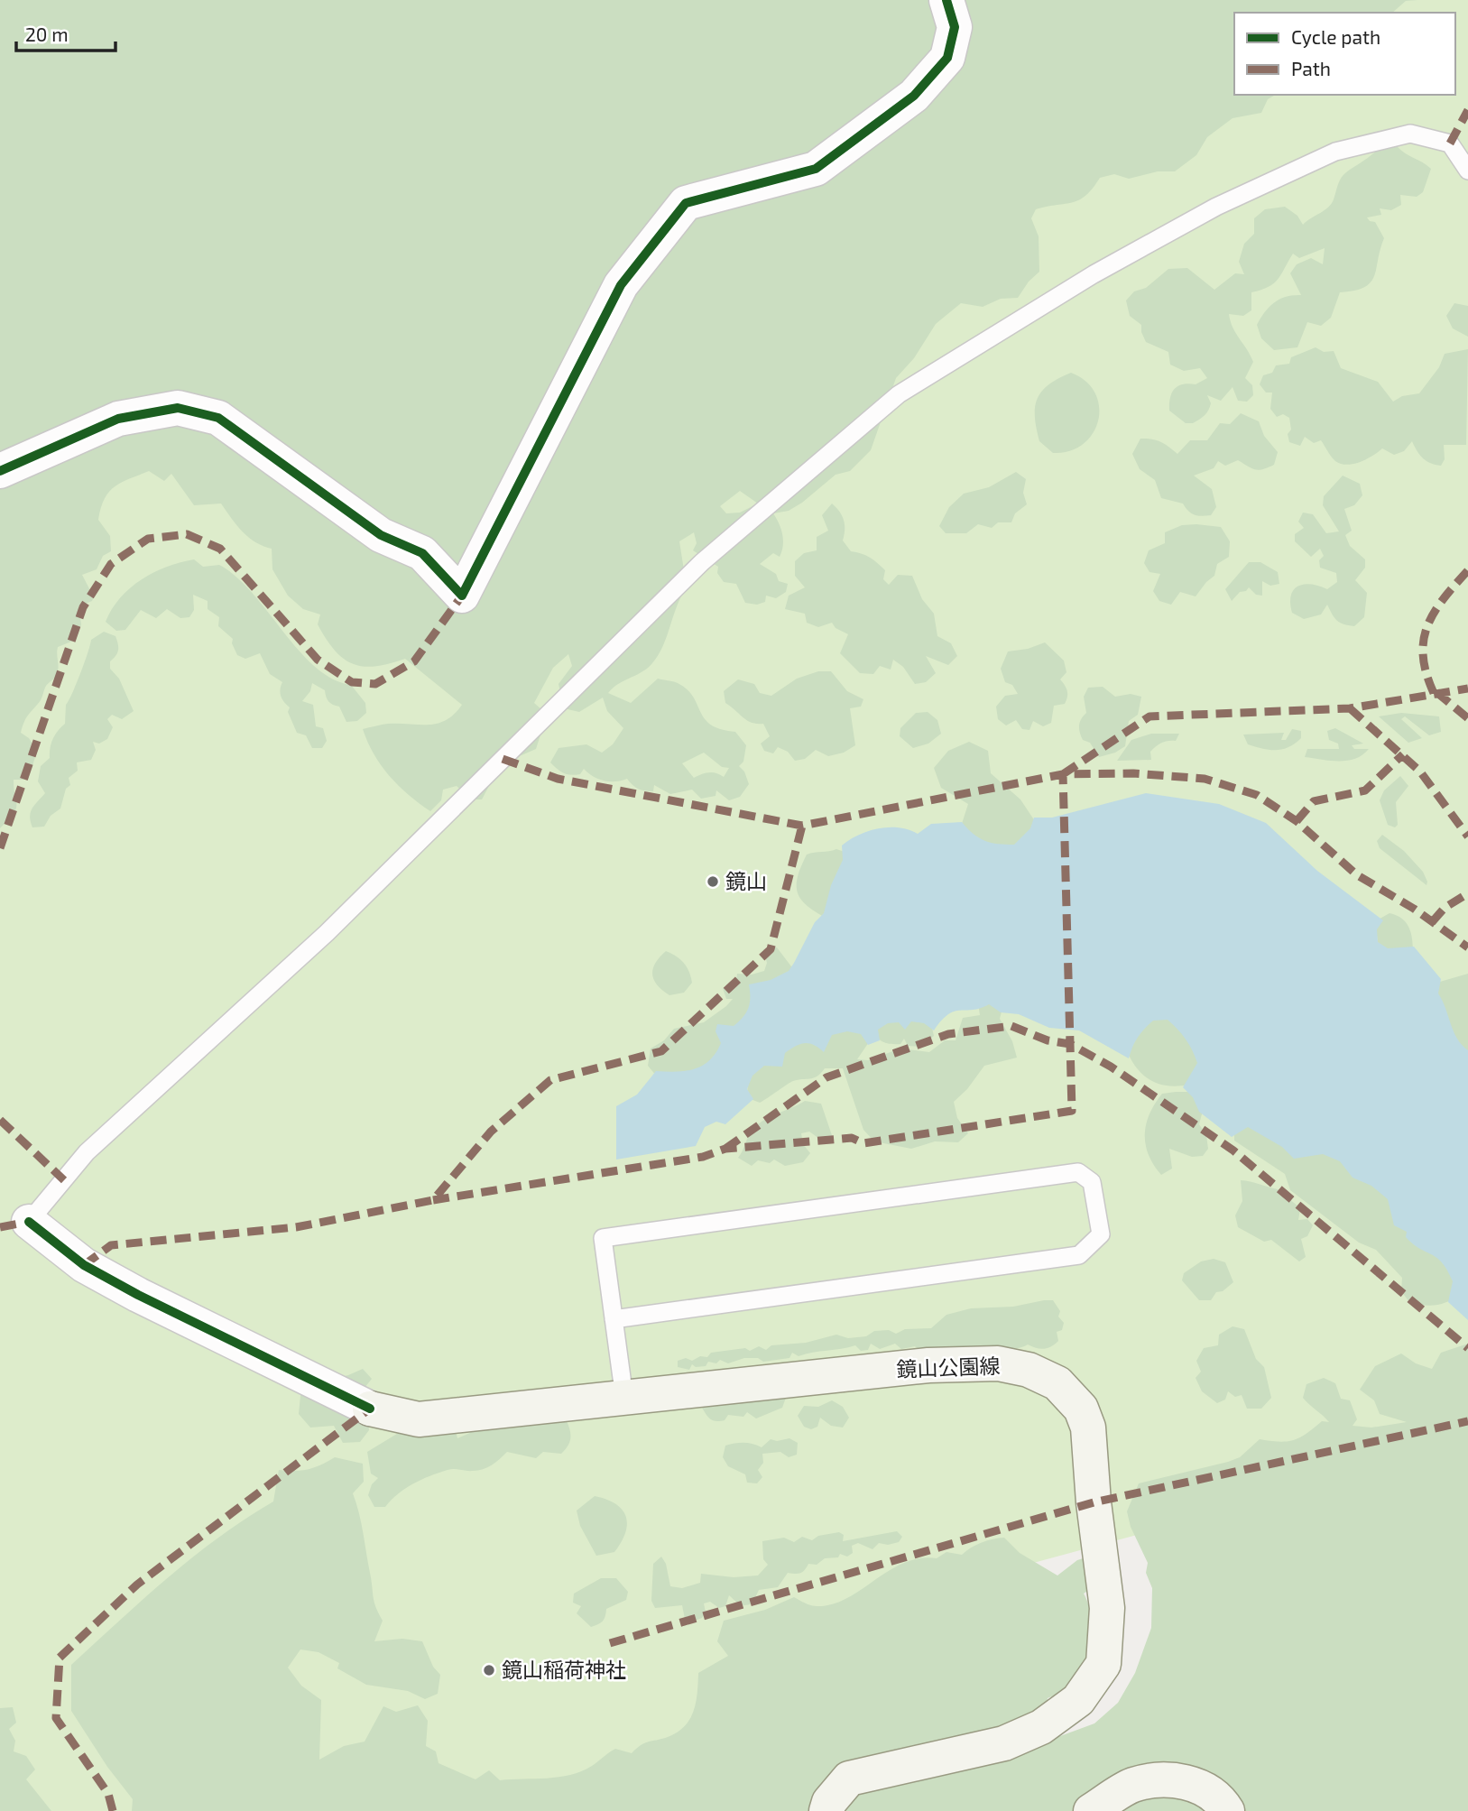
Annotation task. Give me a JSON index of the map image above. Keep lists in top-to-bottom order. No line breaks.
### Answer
{"streets":{"main road":["鏡山公園線"]},"places":["鏡山","鏡山稲荷神社"],"legend":["Cycle path","Path"],"scale_bar":"20 m"}
